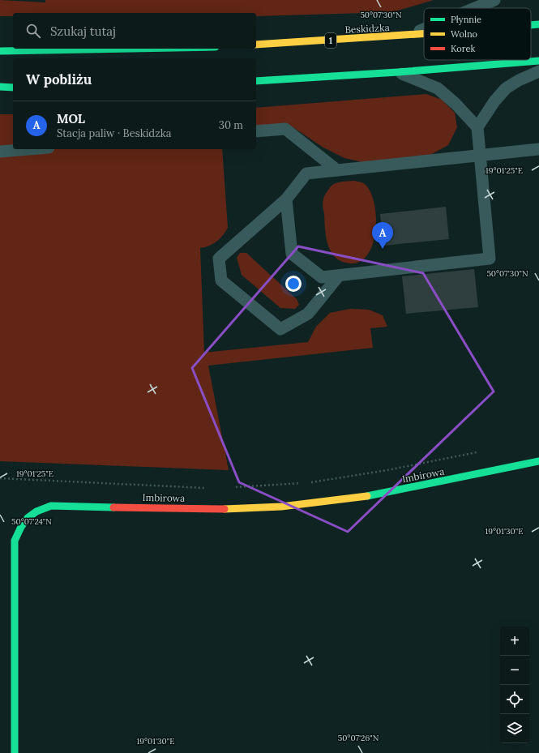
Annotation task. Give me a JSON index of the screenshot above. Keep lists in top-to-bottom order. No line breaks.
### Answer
{"streets":{"main road":["Beskidzka","1","Imbirowa"]},"legend":["Płynnie","Wolno","Korek"],"page":{"search":"Szukaj tutaj","heading":"W pobliżu","list":[{"mark":"A","name":"MOL","note":"Stacja paliw · Beskidzka","value":"30 m"}],"pins":"A","map_buttons":["+","−"]},"coordinates":["50°07'30\"N","19°01'25\"E","50°07'24\"N","19°01'30\"E","50°07'26\"N"]}
